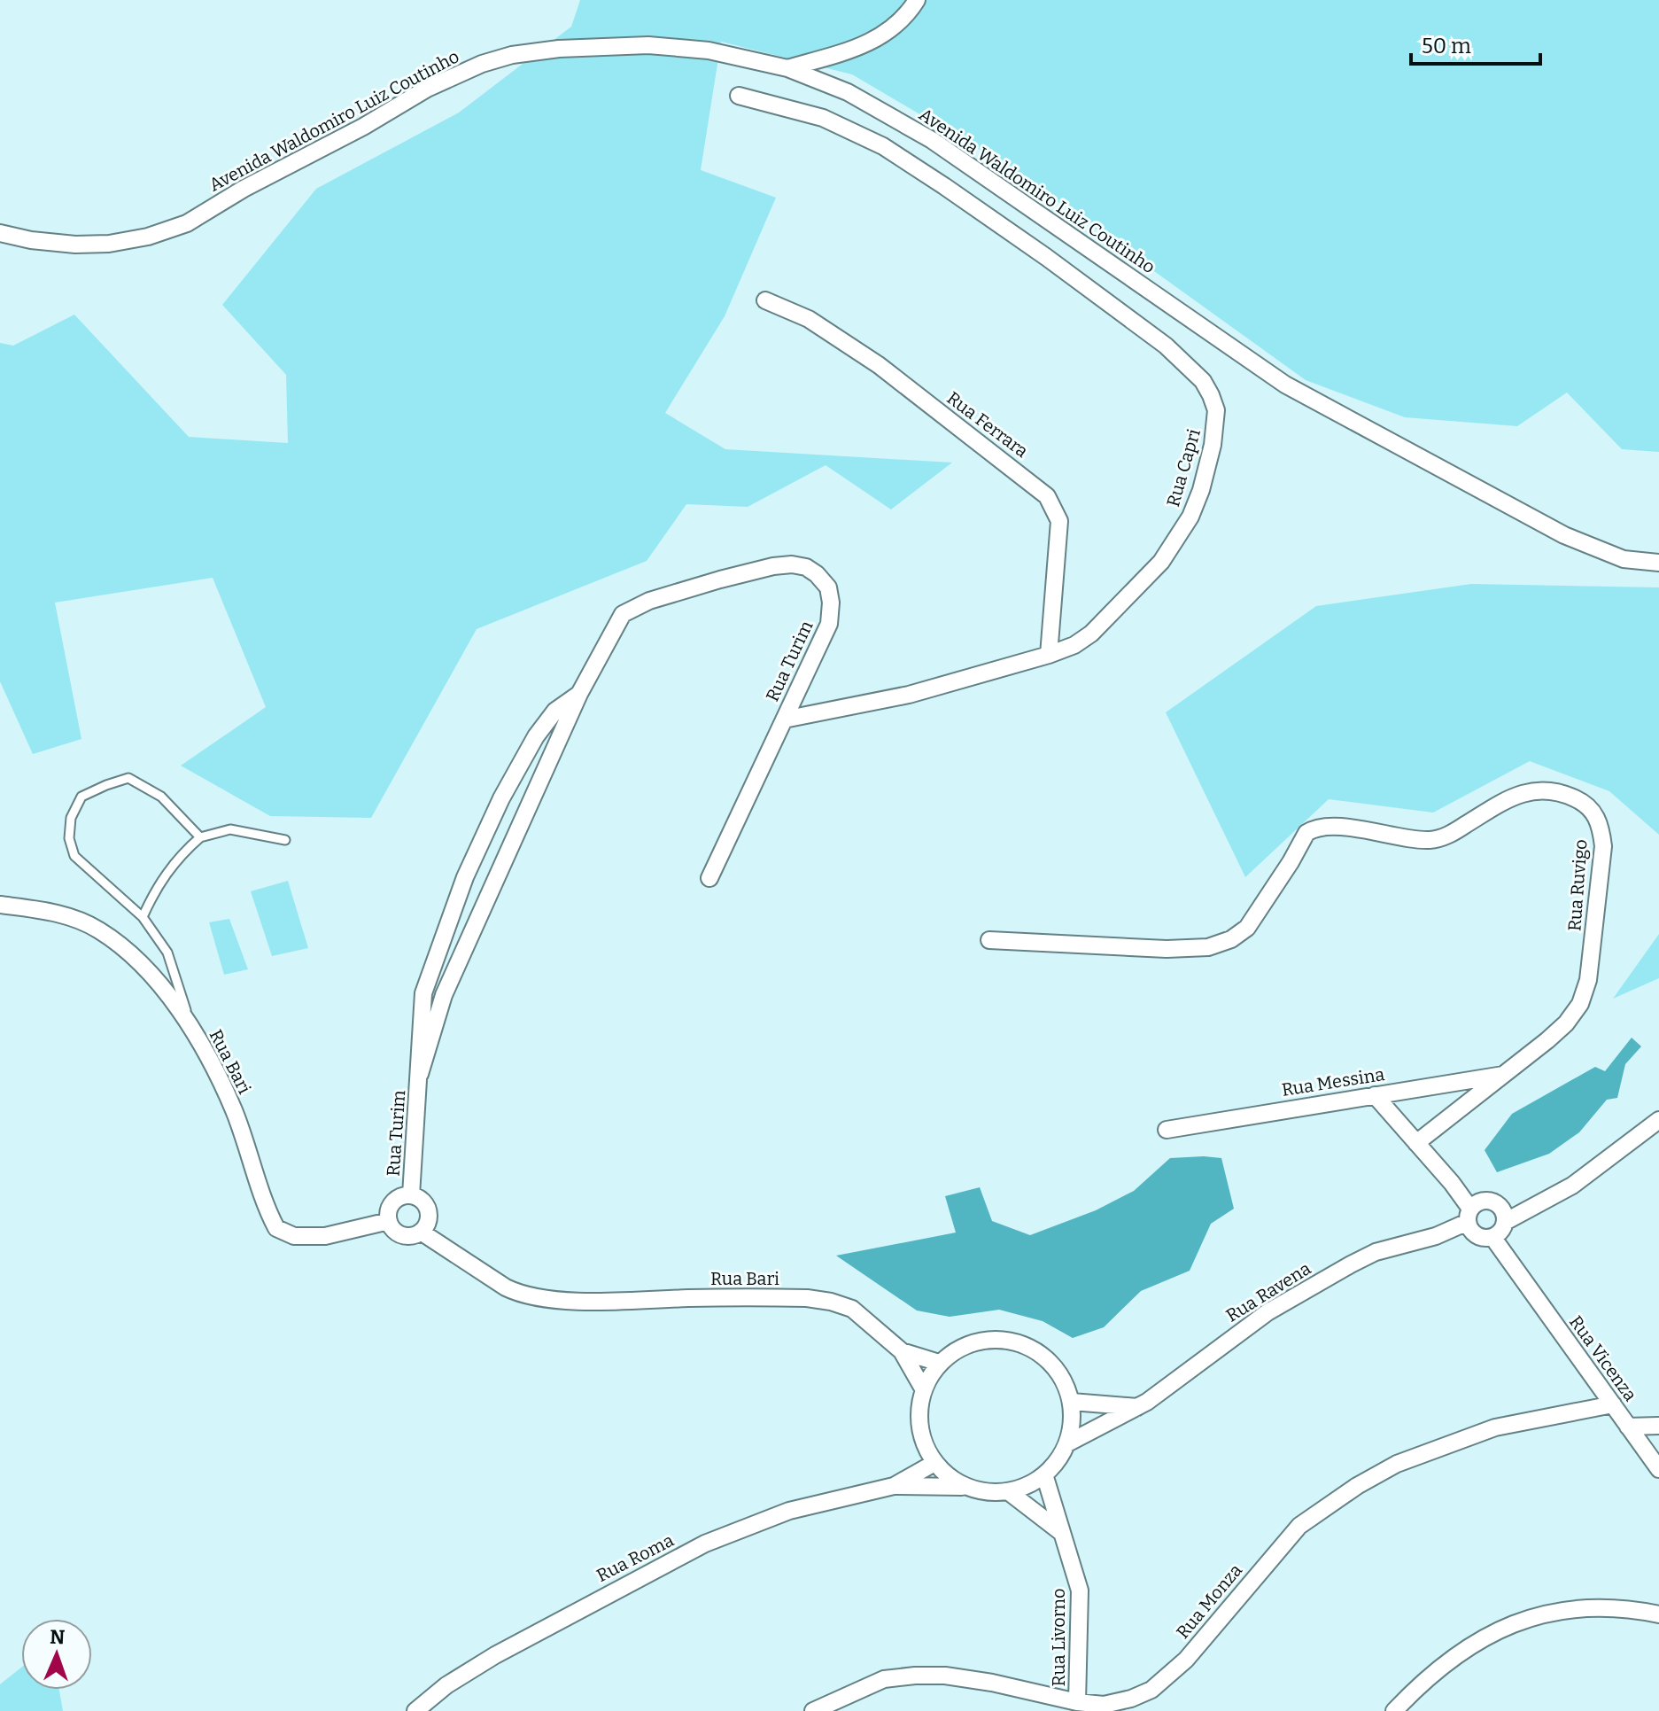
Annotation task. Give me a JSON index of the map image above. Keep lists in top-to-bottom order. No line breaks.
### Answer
{"streets":{"street":["Avenida Waldomiro Luiz Coutinho","Rua Ferrara","Rua Capri","Rua Turim","Rua Ruvigo","Rua Bari","Rua Messina","Rua Ravena","Rua Vicenza","Rua Roma","Rua Monza","Rua Livorno"]},"crossings":[["Rua Ferrara","Rua Capri"],["Rua Capri","Rua Turim"],["Rua Turim","Rua Bari"],["Rua Ruvigo","Rua Messina"],["Rua Bari","Rua Ravena"],["Rua Bari","Rua Roma"],["Rua Bari","Rua Livorno"],["Rua Ravena","Rua Roma"],["Rua Ravena","Rua Livorno"],["Rua Vicenza","Rua Monza"],["Rua Roma","Rua Livorno"],["Rua Monza","Rua Livorno"]],"scale_bar":"50 m","north":"top"}
